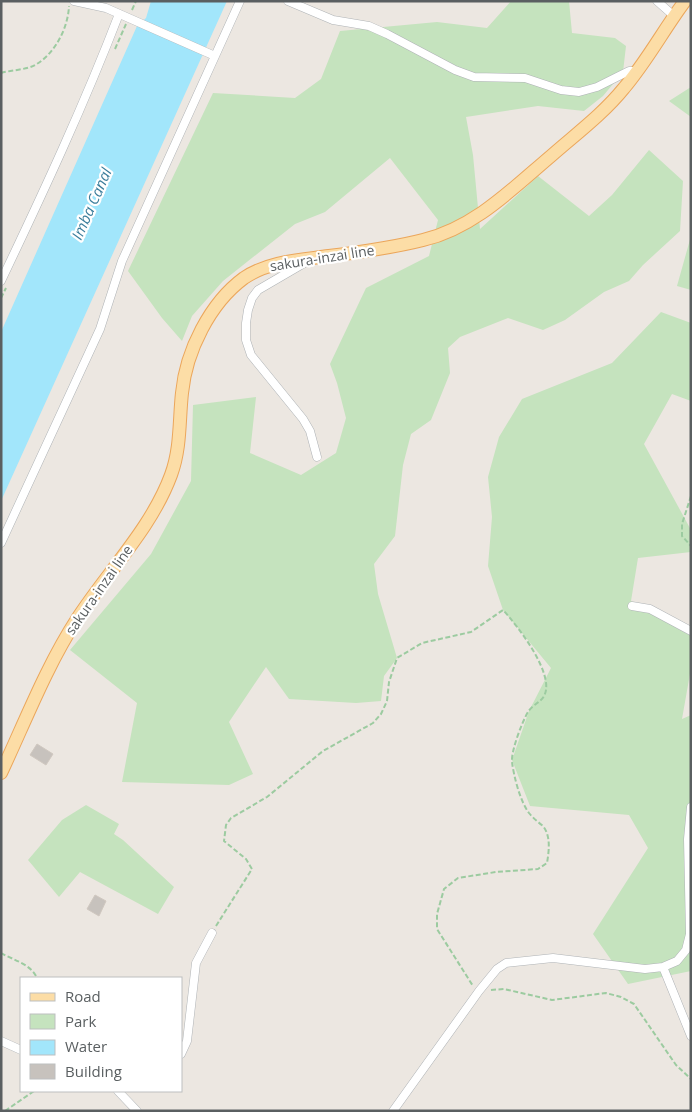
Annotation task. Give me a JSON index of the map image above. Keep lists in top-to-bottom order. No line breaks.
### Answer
{"streets":{"main road":["sakura-inzai line"]},"water":["Imba Canal"],"legend":["Road","Park","Water","Building"]}
